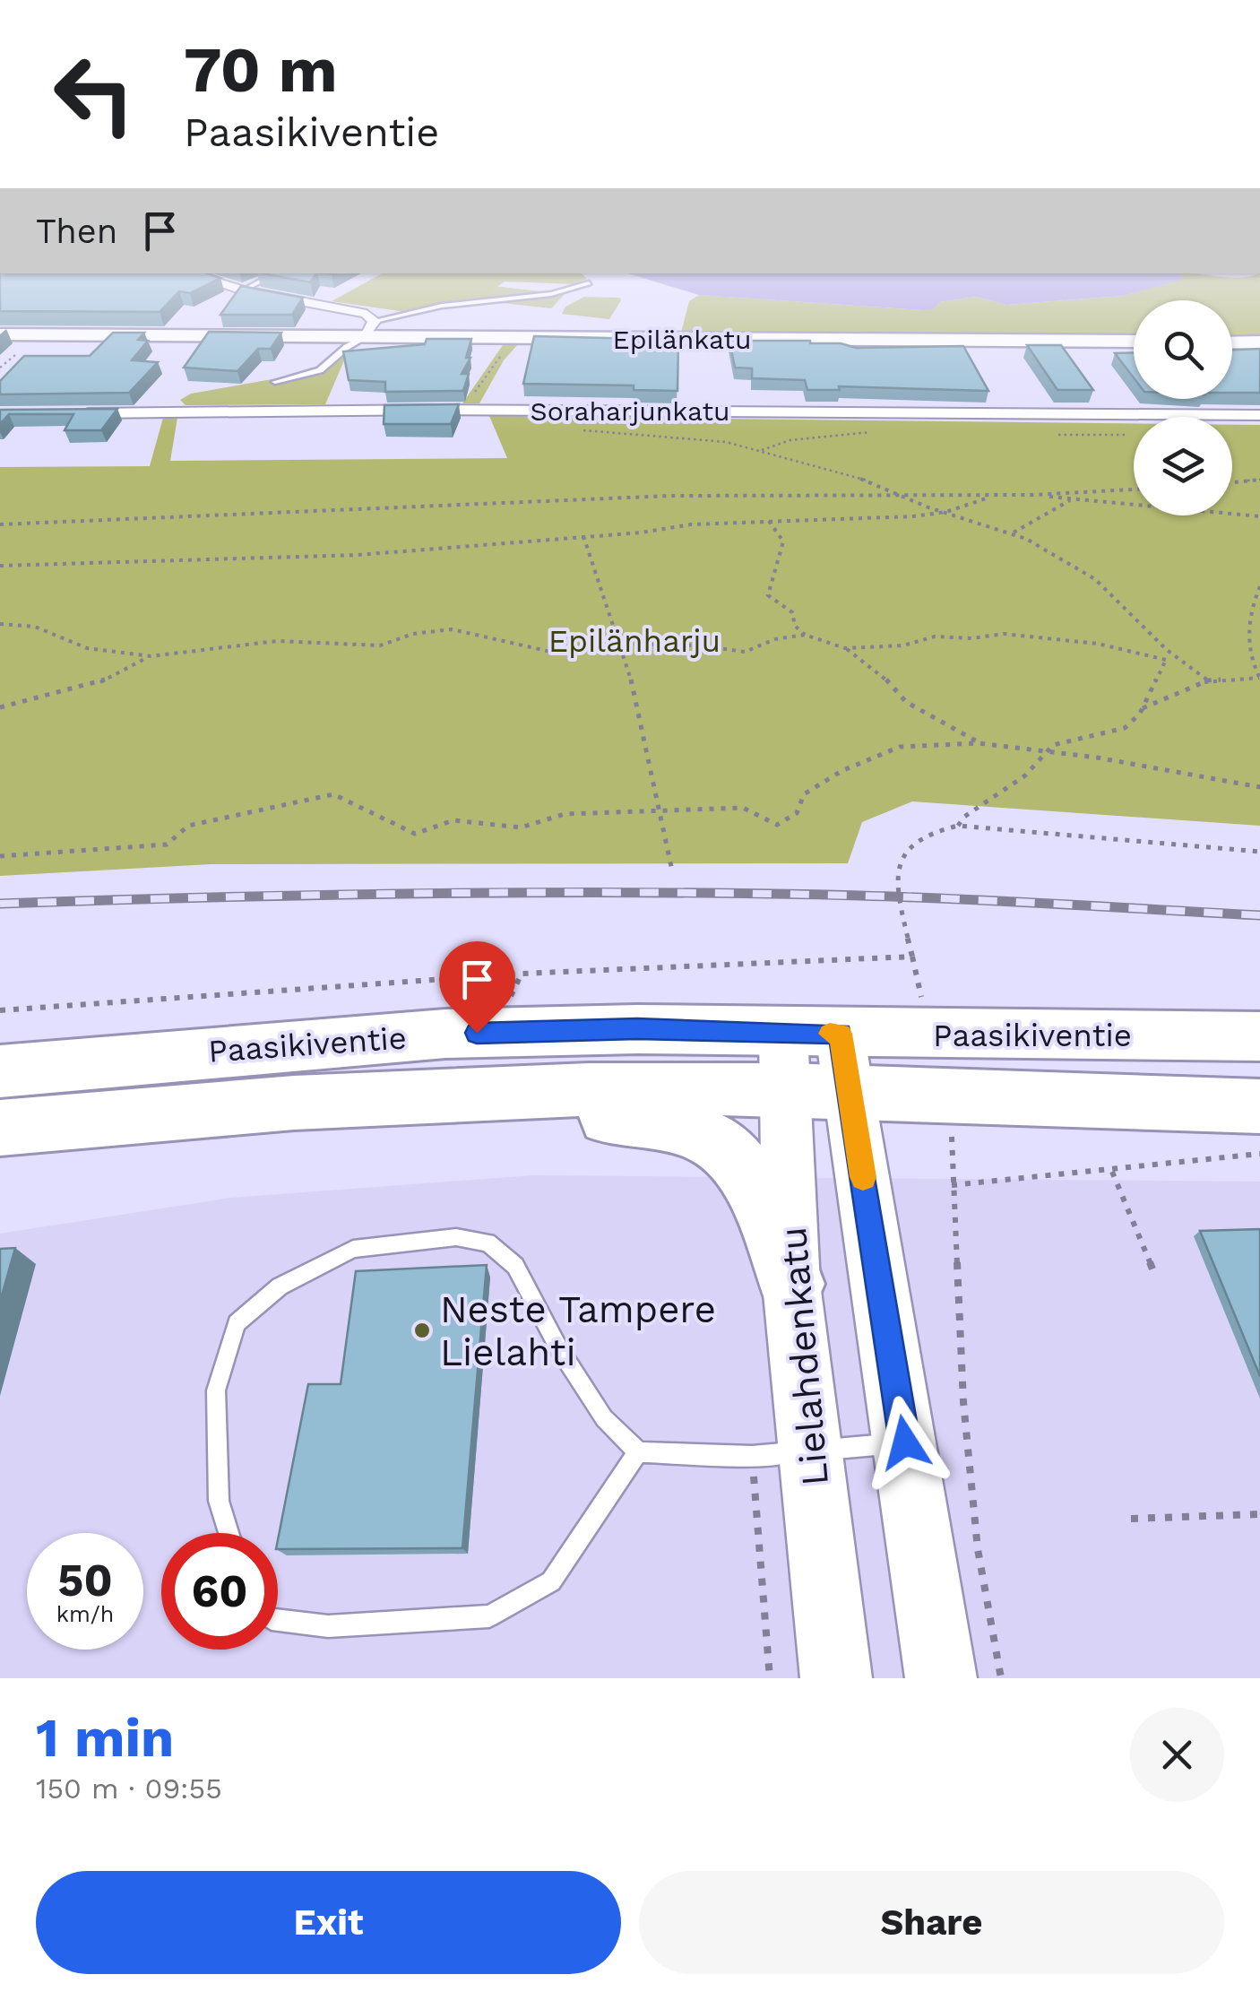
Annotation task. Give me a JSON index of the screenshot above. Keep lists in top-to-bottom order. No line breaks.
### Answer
{"streets":{"highway":["Paasikiventie"],"main road":["Lielahdenkatu"],"street":["Epilänkatu","Soraharjunkatu"]},"crossings":[["Paasikiventie","Lielahdenkatu"]],"parks":["Epilänharju"],"places":["Neste Tampere Lielahti"],"page":{"turn":["70 m","Paasikiventie"],"then":"Then","speed":"50 km/h","limit":"60","heading":["1 min","150 m · 09:55"],"buttons":["Exit","Share"]}}
